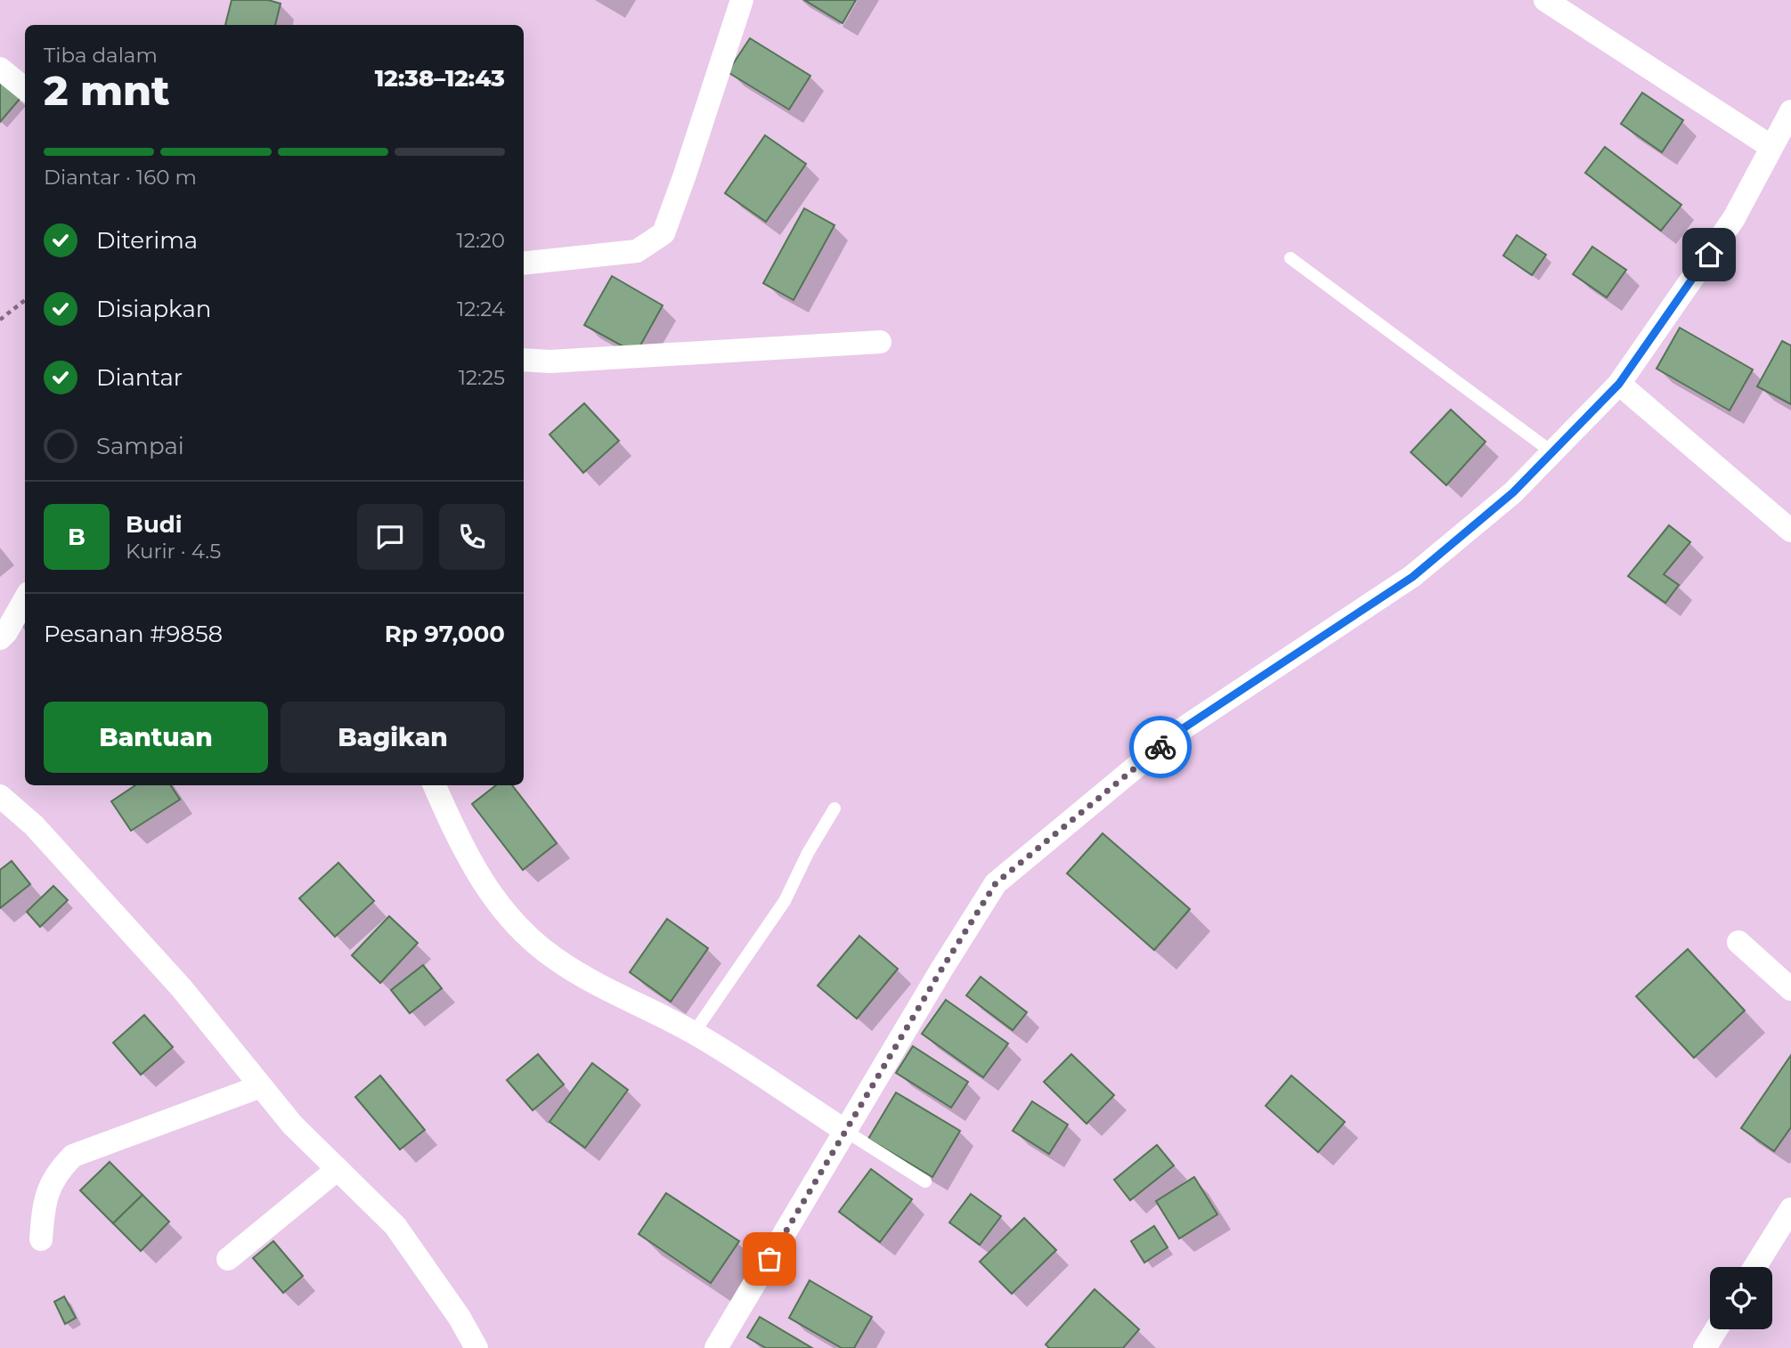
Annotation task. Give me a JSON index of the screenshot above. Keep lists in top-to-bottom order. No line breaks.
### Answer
{"page":{"heading":["2 mnt","Tiba dalam","12:38–12:43"],"panel":["Budi","Kurir · 4.5","Pesanan #9858","Rp 97,000"],"bar":"Diantar · 160 m","list":[["Diterima","12:20"],["Disiapkan","12:24"],["Diantar","12:25"],"Sampai"],"round":"B","buttons":["Bantuan","Bagikan"]}}
